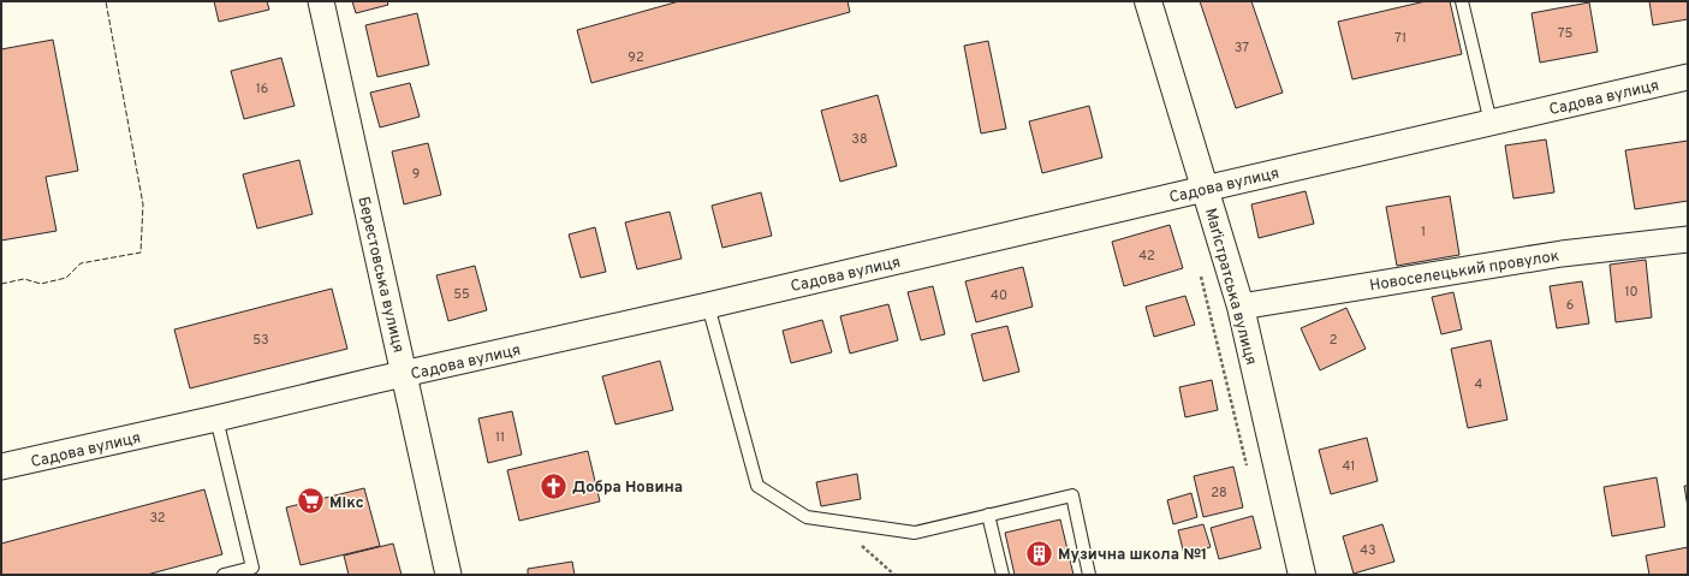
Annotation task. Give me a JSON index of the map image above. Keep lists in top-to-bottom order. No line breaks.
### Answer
{"streets":{"street":["Садова вулиця","Новоселецький провулок","Берестовська вулиця","Маґістратська вулиця"]},"crossings":[["Садова вулиця","Берестовська вулиця"],["Садова вулиця","Маґістратська вулиця"],["Новоселецький провулок","Маґістратська вулиця"]],"places":{"church":["Добра Новина"],"supermarket":["Мікс"],"building":["Музична школа №1"]},"house_numbers":["75","71","37","92","16","38","9","1","42","10","55","40","6","53","2","4","11","41","28","32","43"]}
